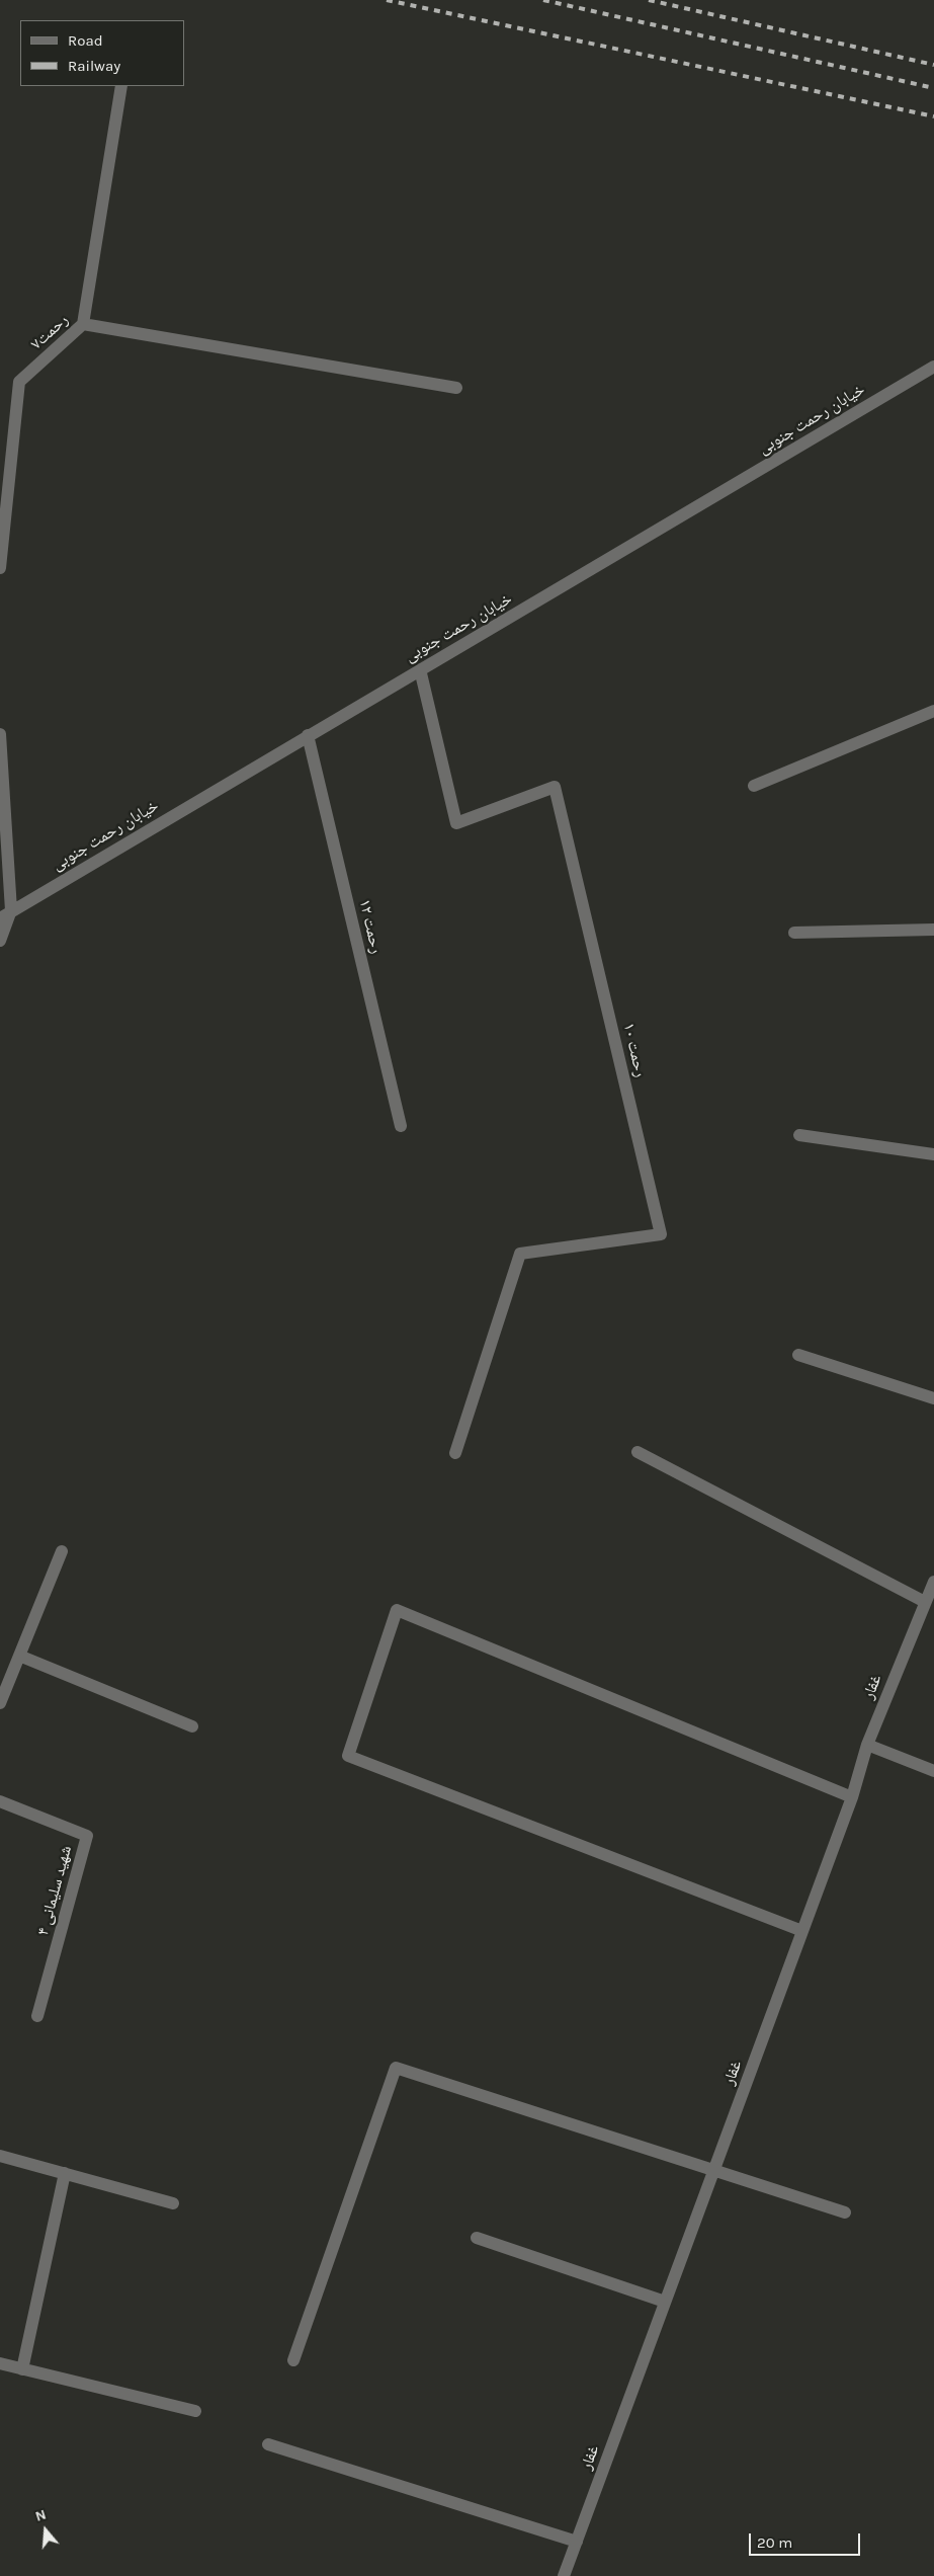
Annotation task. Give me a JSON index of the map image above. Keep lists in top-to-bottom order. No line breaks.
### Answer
{"streets":{"street":["رحمت۷","خیابان رحمت جنوبی","رحمت ۱۲","رحمت ۱۰","غفار","شهید سلیمانی ۴"]},"crossings":[["خیابان رحمت جنوبی","رحمت ۱۲"],["خیابان رحمت جنوبی","رحمت ۱۰"]],"legend":["Road","Railway"],"scale_bar":"20 m","north":"top"}
